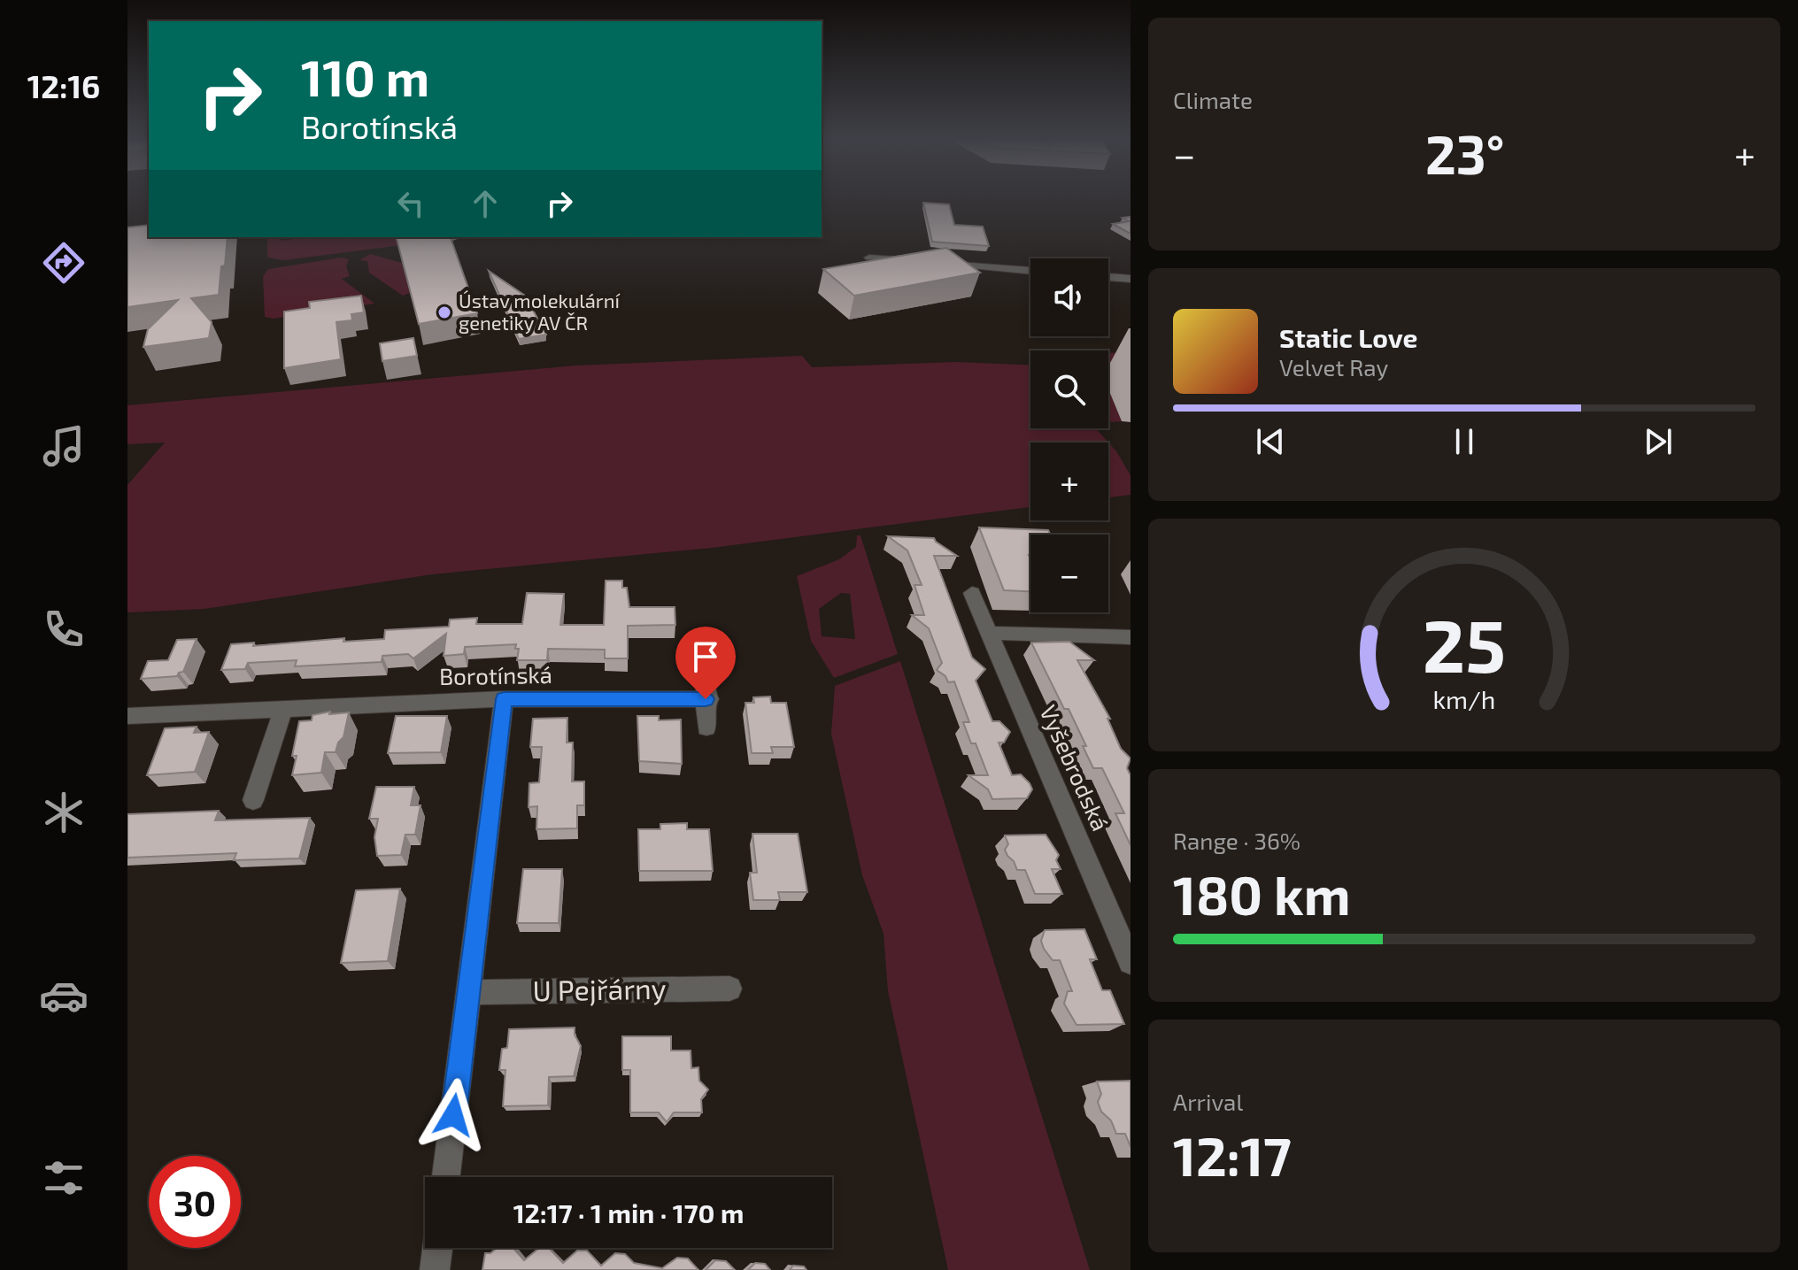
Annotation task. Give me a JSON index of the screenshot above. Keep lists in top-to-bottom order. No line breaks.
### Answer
{"streets":{"street":["Borotínská","Vyšebrodská","U Pejřárny"]},"places":["Ústav molekulární genetiky AV ČR"],"page":{"tabs":"12:16","tile":["Climate",["Range · 36%","180 km"],["Arrival","12:17"]],"turn":["110 m","Borotínská"],"heat":["−","23°","+"],"map_buttons":["+","−"],"song":["Static Love","Velvet Ray"],"limit":"30","trip":"12:17 · 1 min · 170 m","gauge":["25","km/h"]}}
